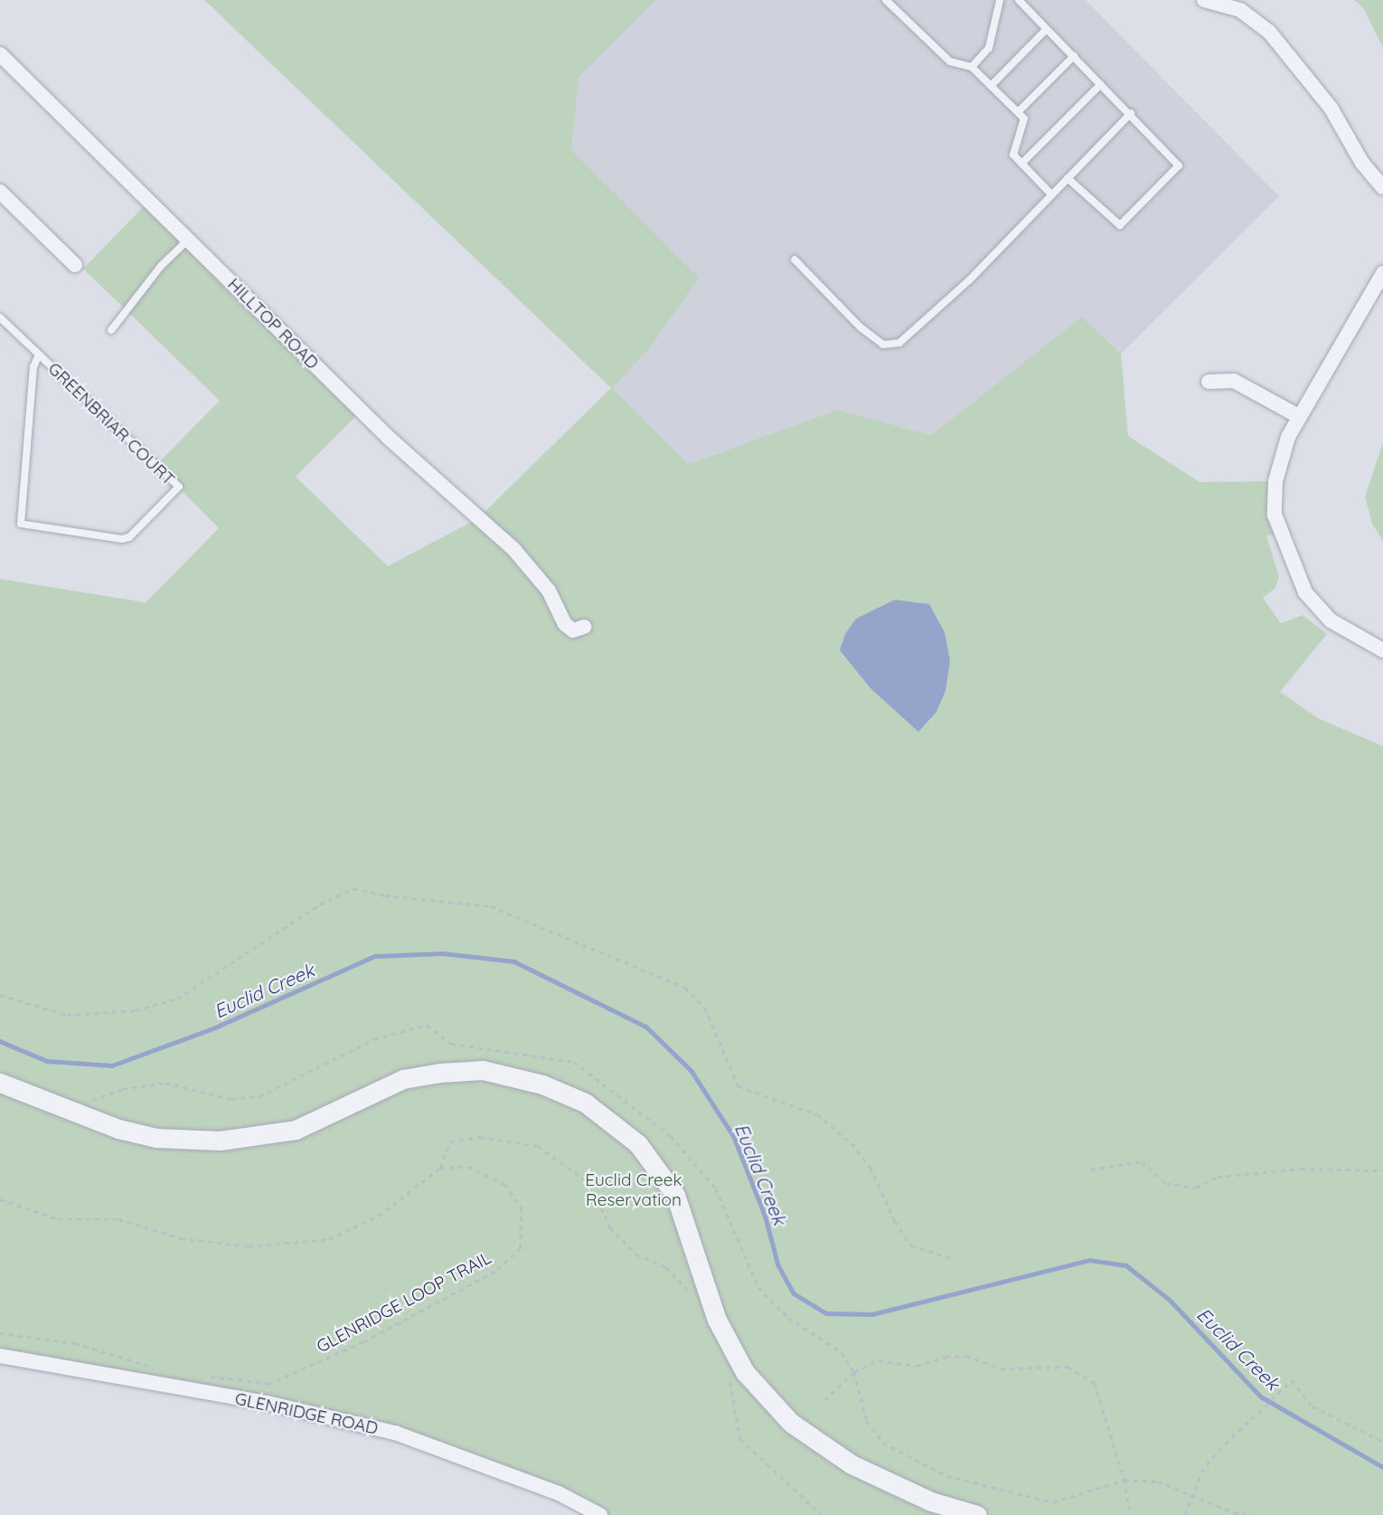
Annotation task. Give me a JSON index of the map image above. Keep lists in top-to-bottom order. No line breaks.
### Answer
{"streets":{"street":["HILLTOP ROAD","GLENRIDGE ROAD"],"lane":["GREENBRIAR COURT"],"path":["GLENRIDGE LOOP TRAIL"]},"water":["Euclid Creek"],"parks":["Euclid Creek Reservation"]}
